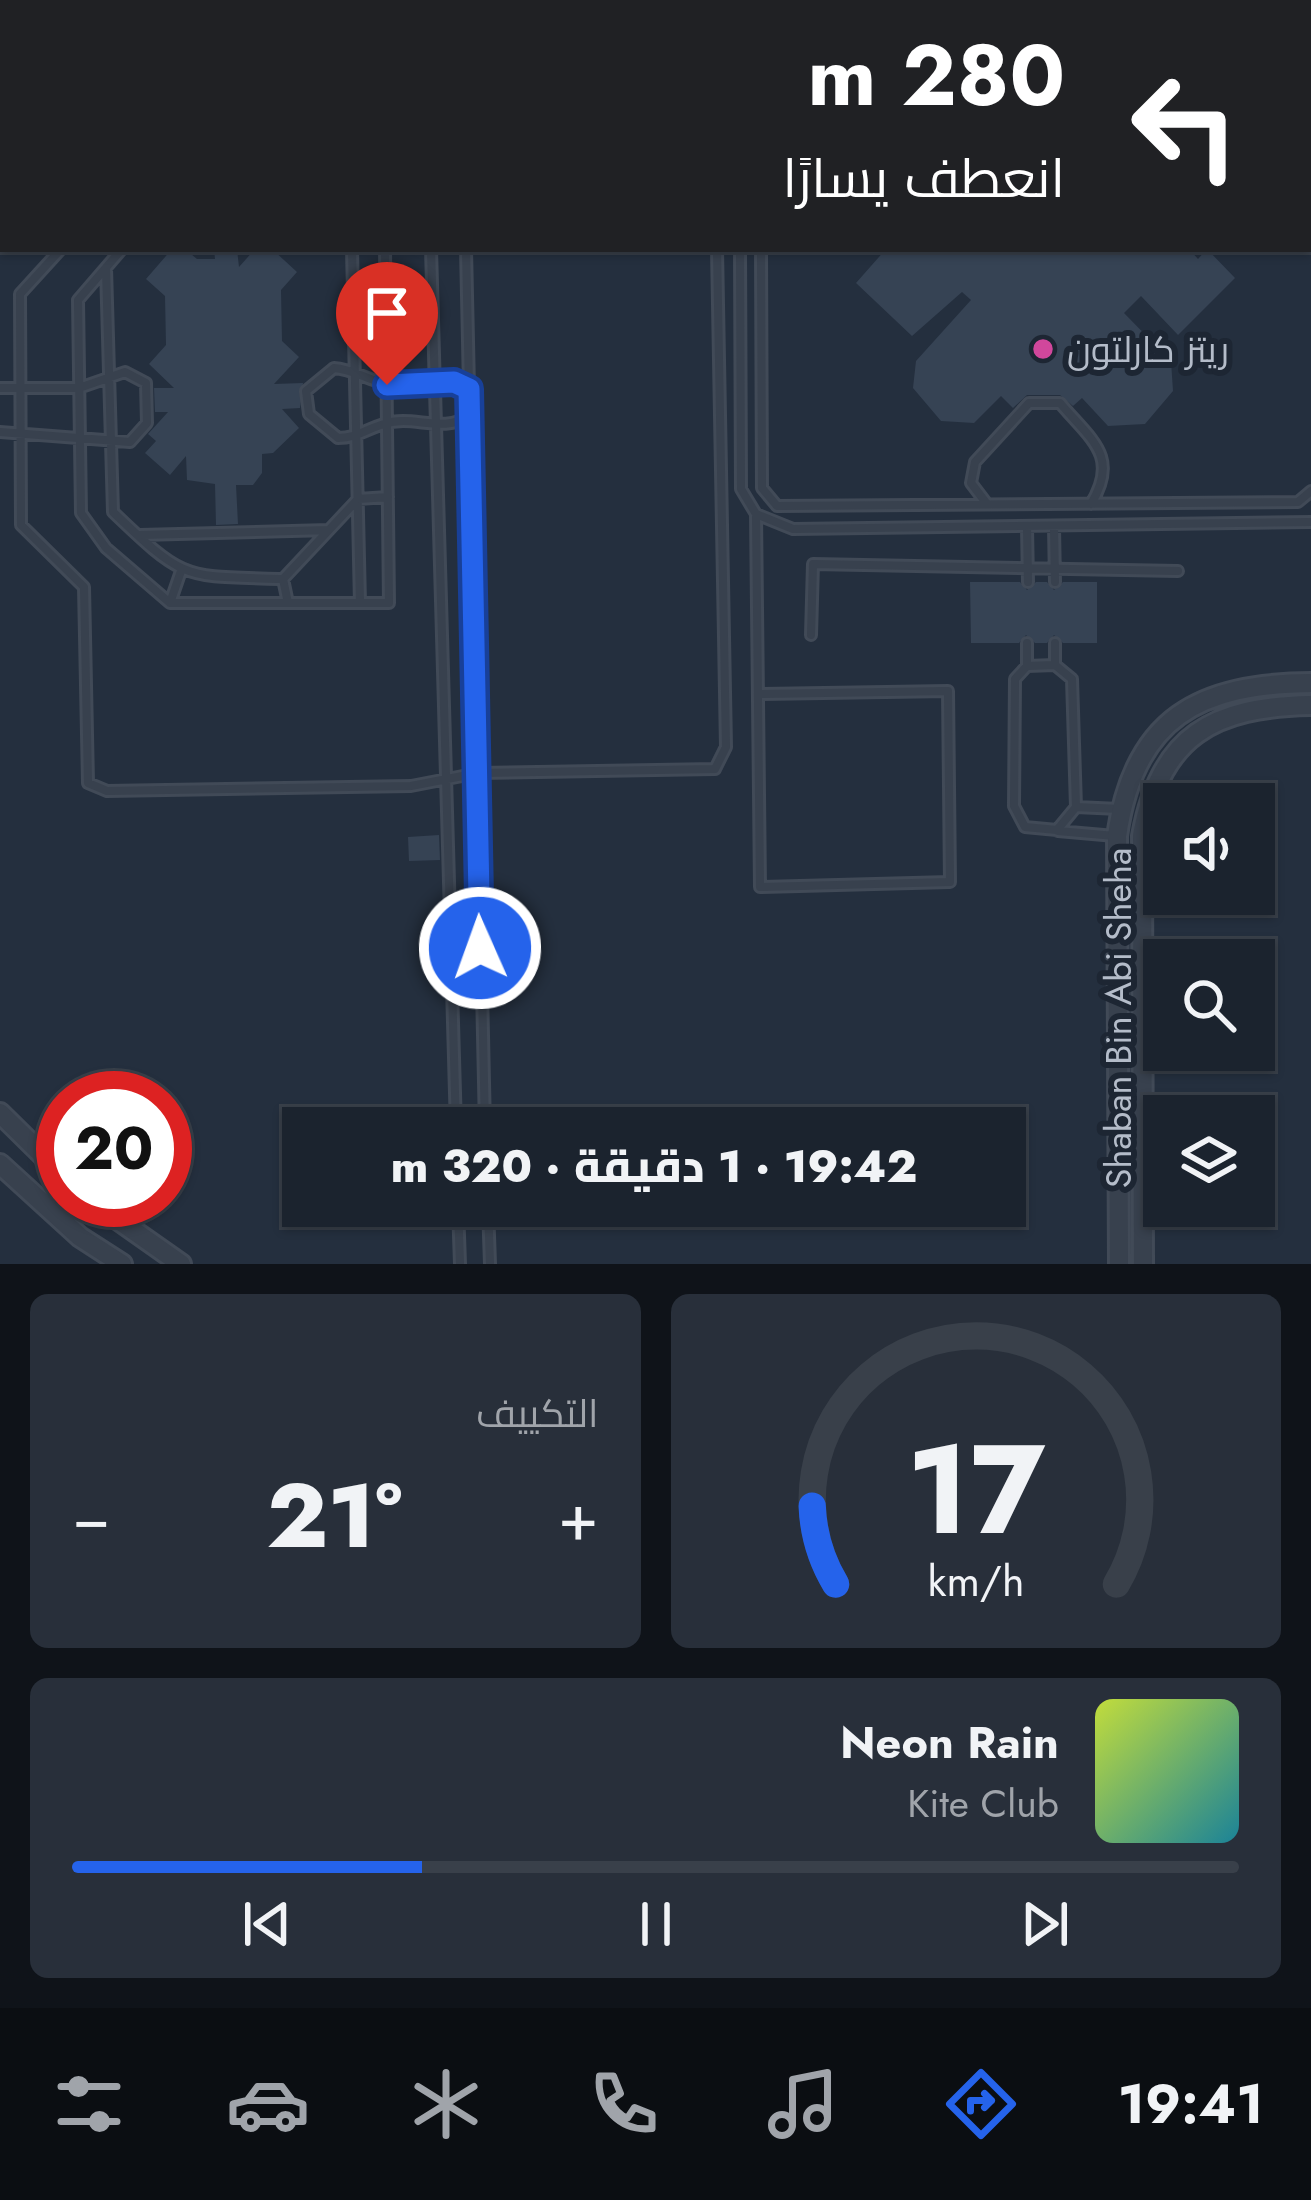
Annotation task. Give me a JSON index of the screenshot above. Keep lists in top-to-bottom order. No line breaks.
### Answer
{"streets":{"street":["Shaban Bin Abi Sheha"]},"places":["ريتز كارلتون"],"page":{"turn":["280 m","انعطف يسارًا"],"limit":"20","trip":"19:42 · 1 دقيقة · 320 m","tile":"التكييف","heat":["−","21°","+"],"song":["Neon Rain","Kite Club"],"tabs":"19:41","gauge":["17","km/h"]}}
